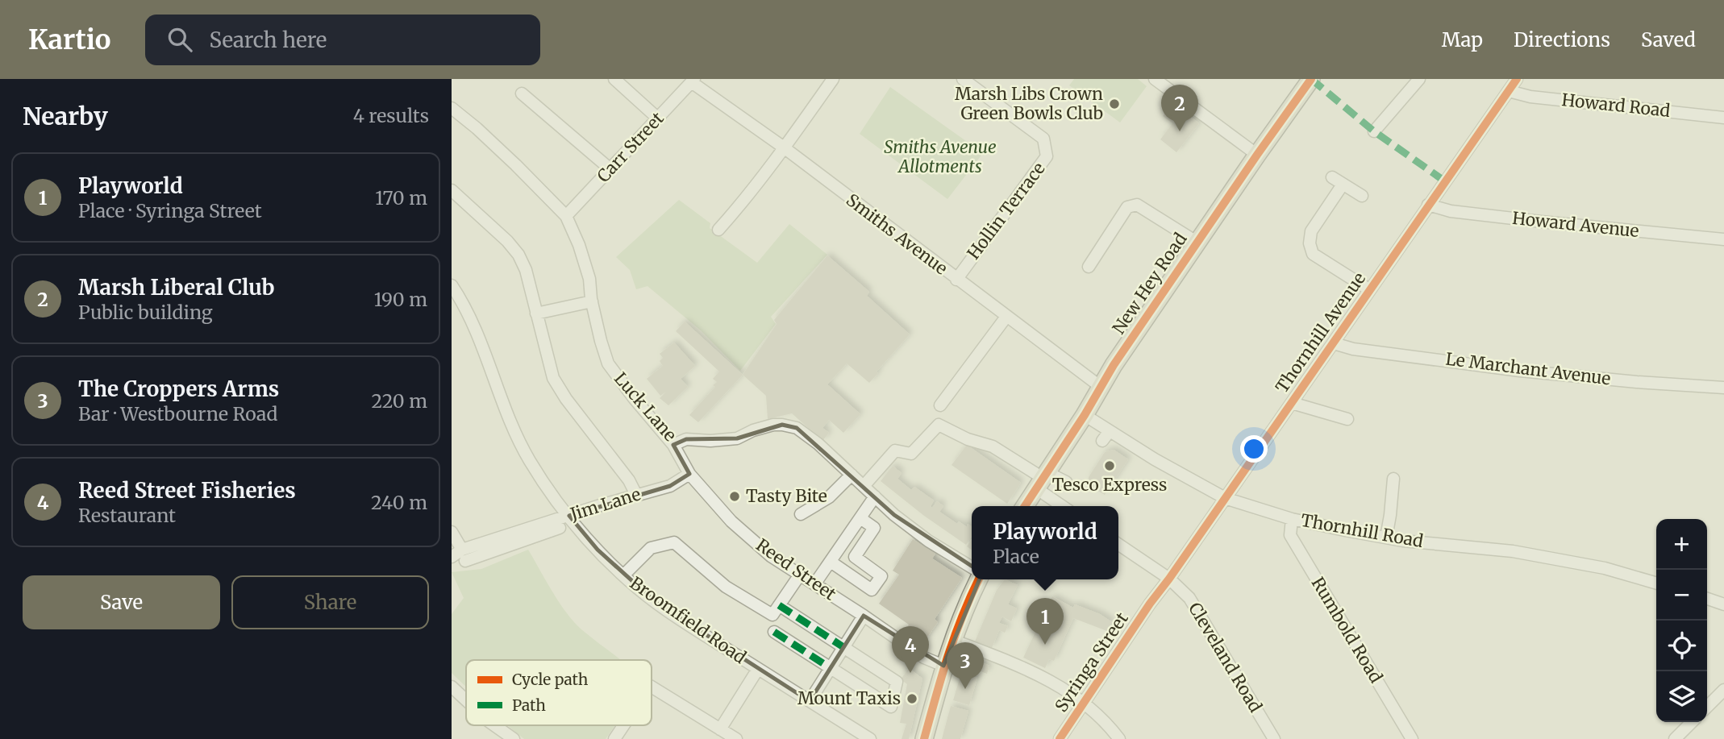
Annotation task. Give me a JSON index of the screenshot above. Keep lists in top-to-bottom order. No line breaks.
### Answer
{"streets":{"highway":["New Hey Road"],"street":["Howard Road","Carr Street","Hollin Terrace","Howard Avenue","Smiths Avenue","Thornhill Avenue","Le Marchant Avenue","Luck Lane","Jim Lane","Thornhill Road","Reed Street","Broomfield Road","Rumbold Road","Cleveland Road","Syringa Street"]},"crossings":[["Howard Road","Thornhill Avenue"],["Carr Street","Smiths Avenue"],["Carr Street","Luck Lane"],["Hollin Terrace","Smiths Avenue"],["Howard Avenue","Thornhill Avenue"],["Smiths Avenue","New Hey Road"],["New Hey Road","Thornhill Road"],["Thornhill Avenue","Le Marchant Avenue"],["Thornhill Avenue","Thornhill Road"],["Thornhill Avenue","Cleveland Road"],["Thornhill Avenue","Syringa Street"],["Luck Lane","Reed Street"],["Jim Lane","Reed Street"],["Jim Lane","Broomfield Road"],["Thornhill Road","Rumbold Road"]],"parks":["Smiths Avenue Allotments"],"places":["Marsh Libs Crown Green Bowls Club","Tesco Express","Tasty Bite","Mount Taxis"],"legend":["Cycle path","Path"],"page":{"header":"Kartio","search":"Search here","nav":["Map","Directions","Saved"],"heading":["Nearby","4 results"],"pins":["2","1","4","3"],"list":[{"mark":"1","name":"Playworld","note":"Place · Syringa Street","value":"170 m"},{"mark":"2","name":"Marsh Liberal Club","note":"Public building","value":"190 m"},{"mark":"3","name":"The Croppers Arms","note":"Bar · Westbourne Road","value":"220 m"},{"mark":"4","name":"Reed Street Fisheries","note":"Restaurant","value":"240 m"}],"popup":["Playworld","Place"],"map_buttons":["+","−"],"buttons":["Save","Share"]}}
